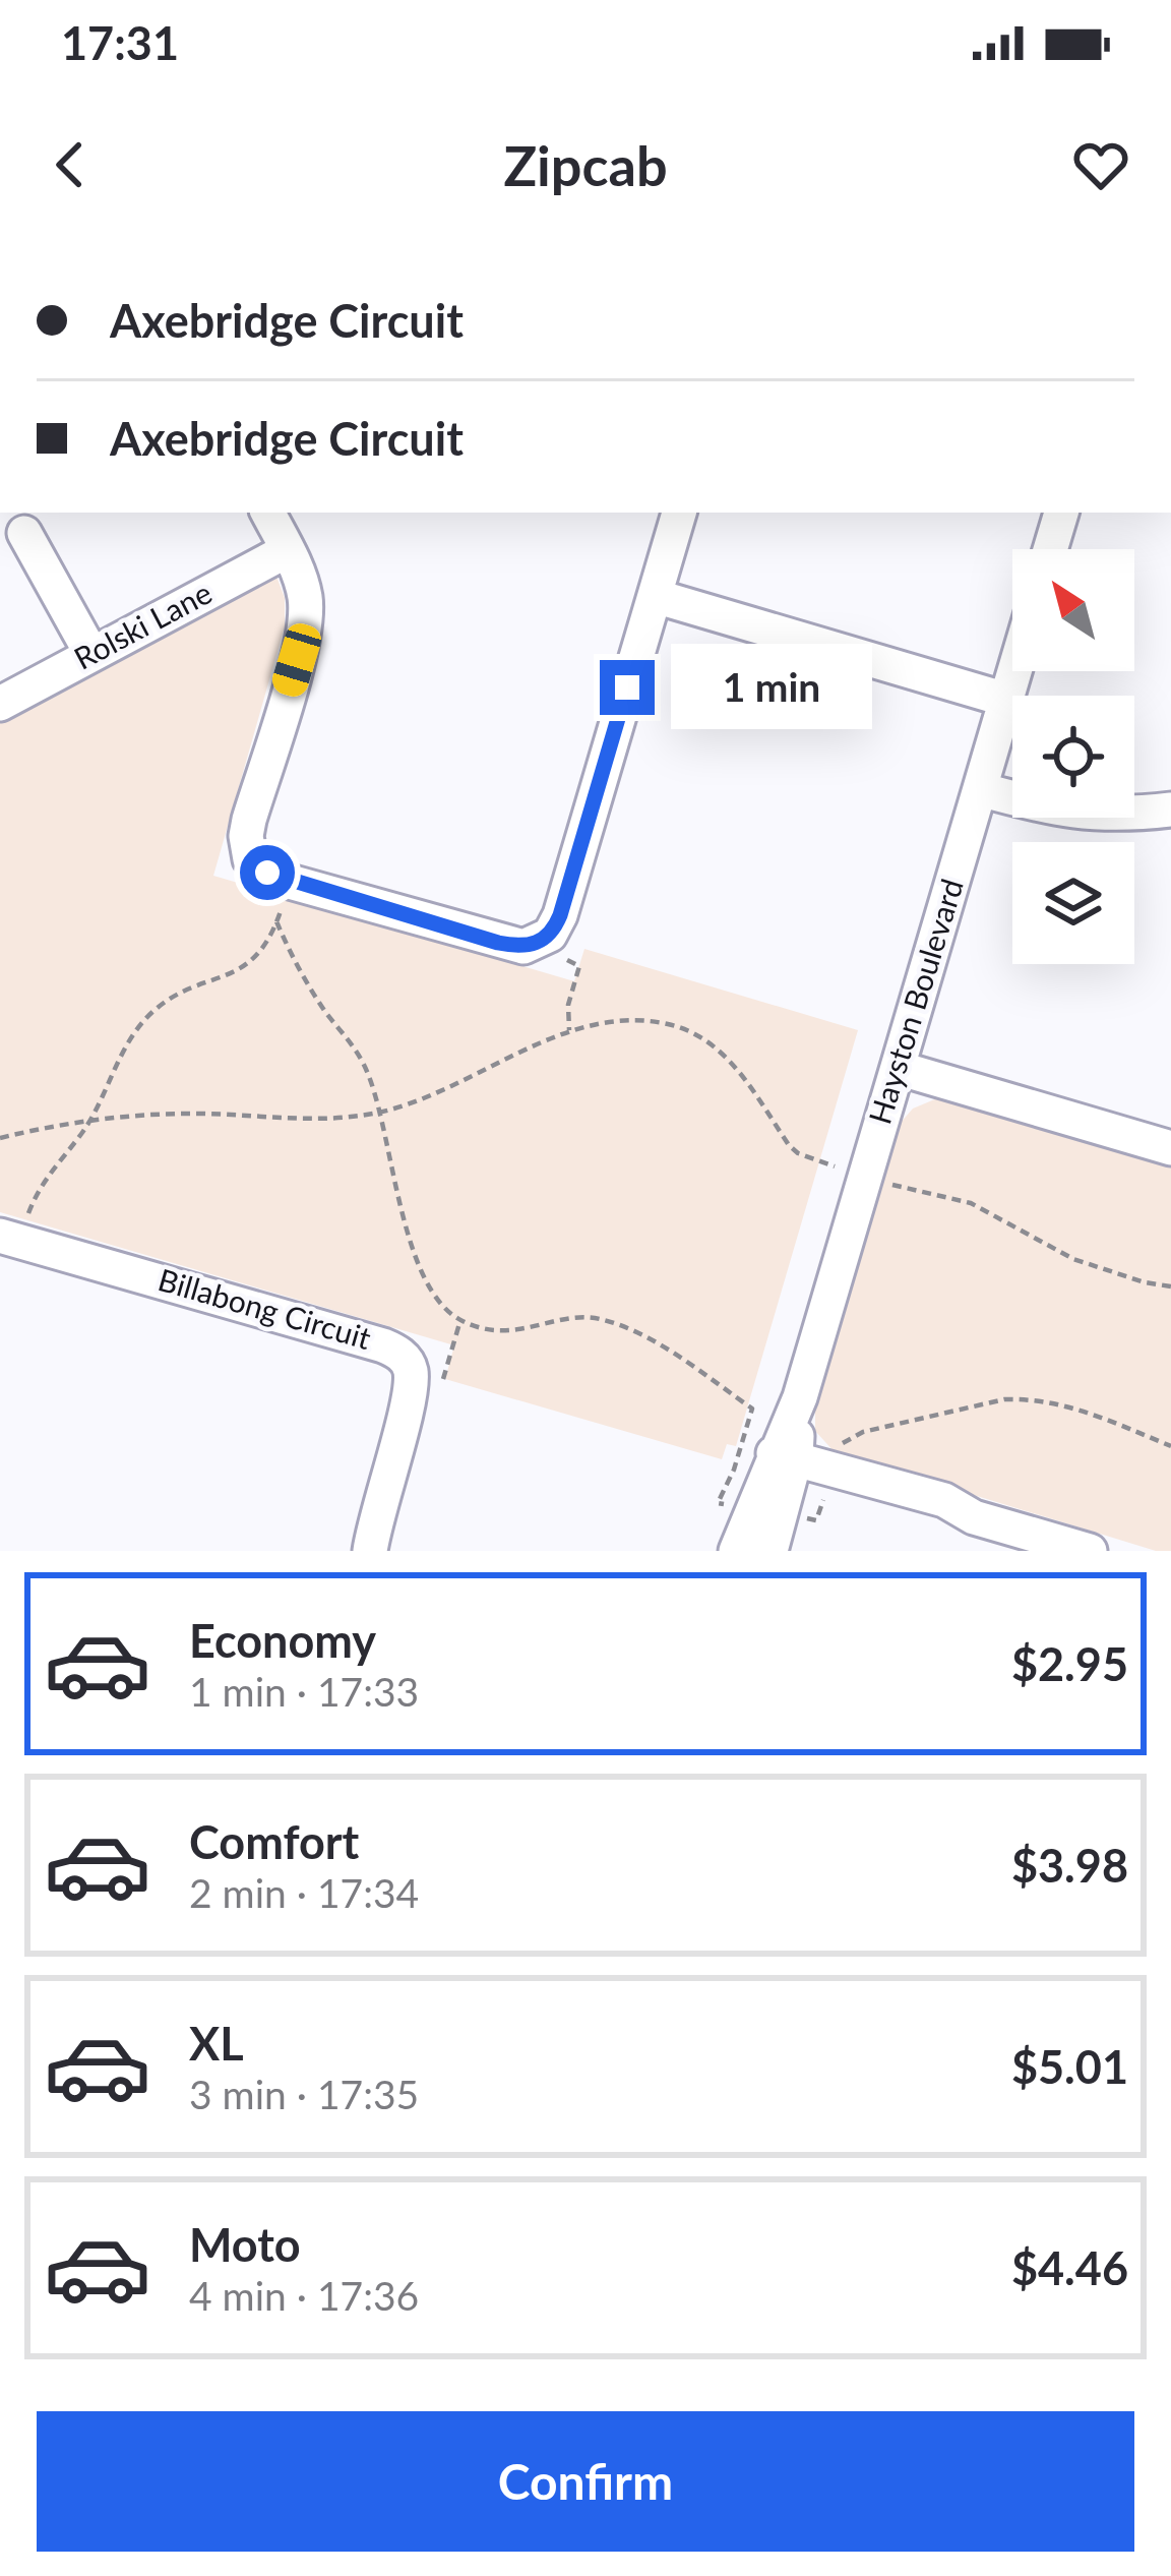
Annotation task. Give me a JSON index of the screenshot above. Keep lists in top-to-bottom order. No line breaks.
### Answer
{"streets":{"street":["Rolski Lane","Hayston Boulevard","Billabong Circuit"]},"north":"top left","page":{"status":"17:31","header":"Zipcab","banner":["Axebridge Circuit","Axebridge Circuit"],"bubble":"1 min","list":[{"name":"Economy","note":"1 min · 17:33","value":"$2.95"},{"name":"Comfort","note":"2 min · 17:34","value":"$3.98"},{"name":"XL","note":"3 min · 17:35","value":"$5.01"},{"name":"Moto","note":"4 min · 17:36","value":"$4.46"}],"buttons":"Confirm"}}
